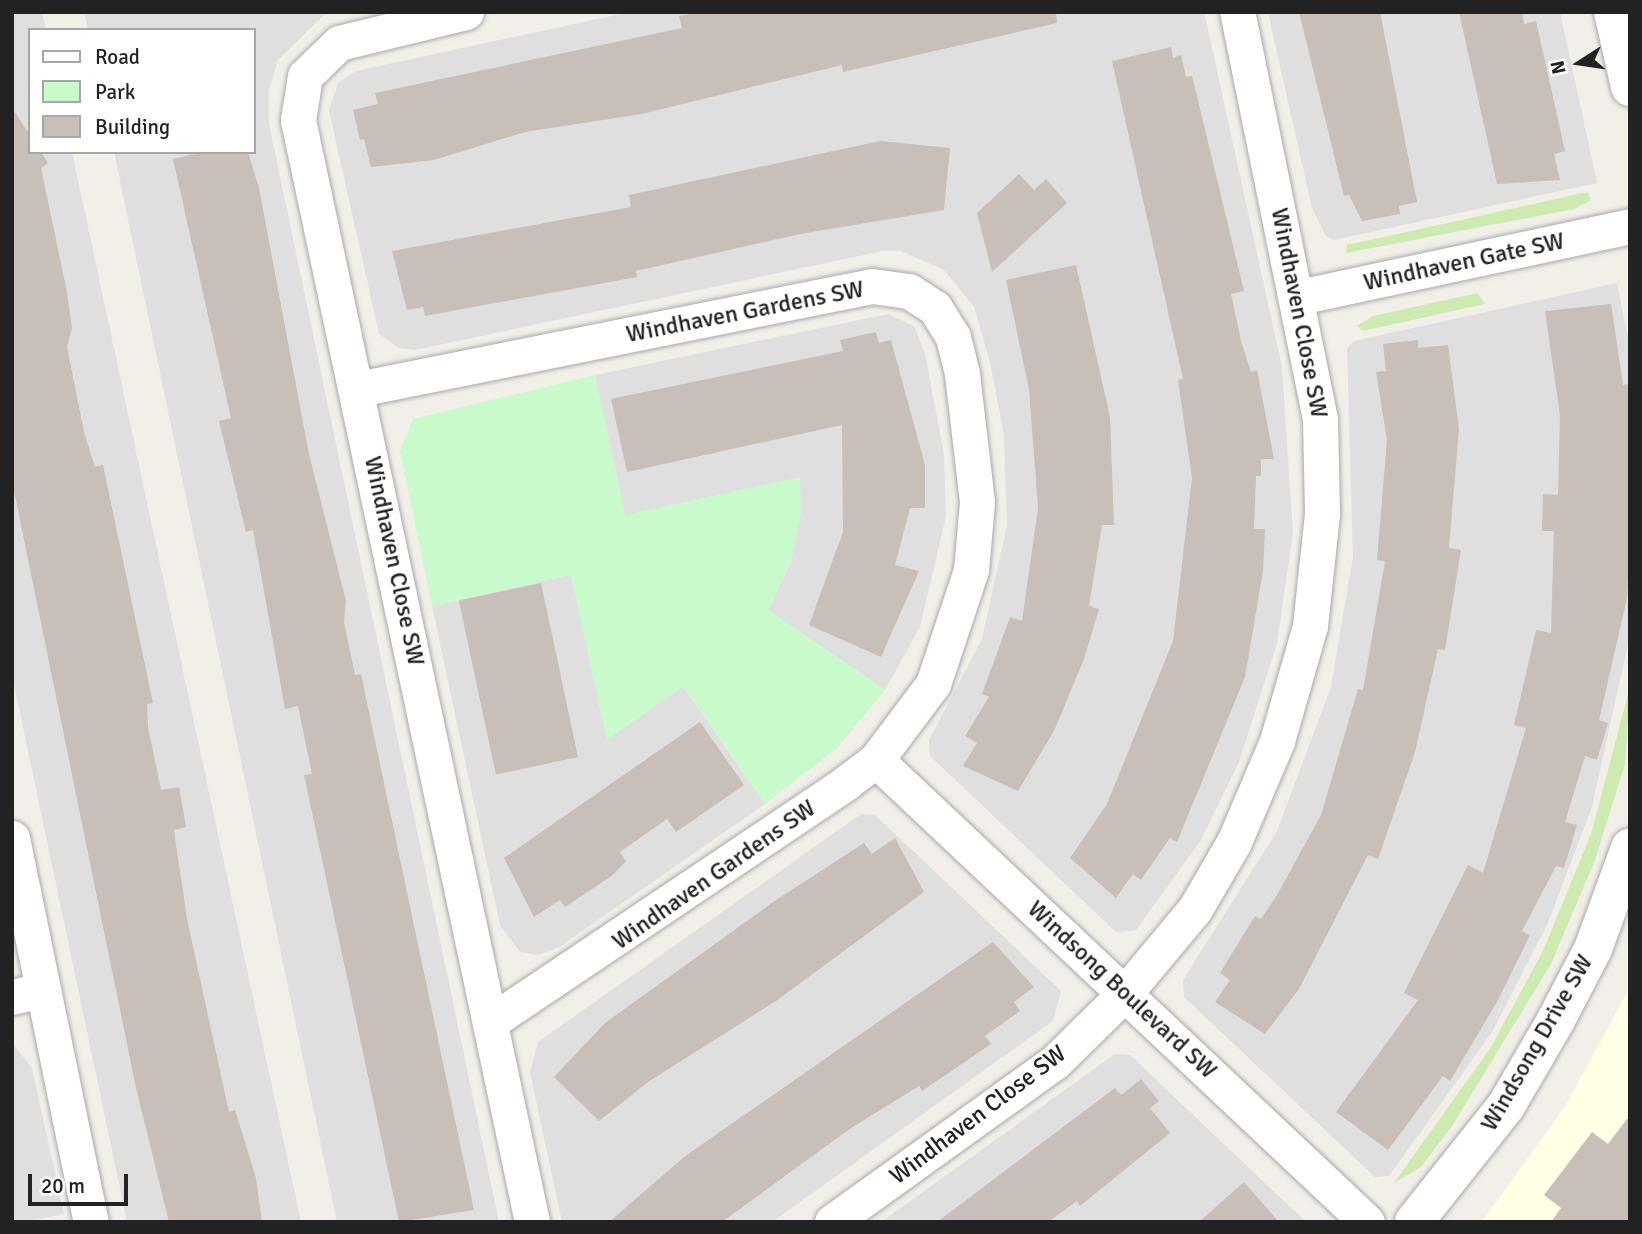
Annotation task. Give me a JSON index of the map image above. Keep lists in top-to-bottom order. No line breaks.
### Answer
{"streets":{"street":["Windhaven Gate SW","Windhaven Gardens SW","Windhaven Close SW","Windsong Boulevard SW","Windsong Drive SW"]},"crossings":[["Windhaven Gate SW","Windhaven Close SW"],["Windhaven Gardens SW","Windhaven Close SW"],["Windhaven Gardens SW","Windsong Boulevard SW"],["Windhaven Close SW","Windsong Boulevard SW"]],"legend":["Road","Park","Building"],"scale_bar":"20 m","north":"left"}
